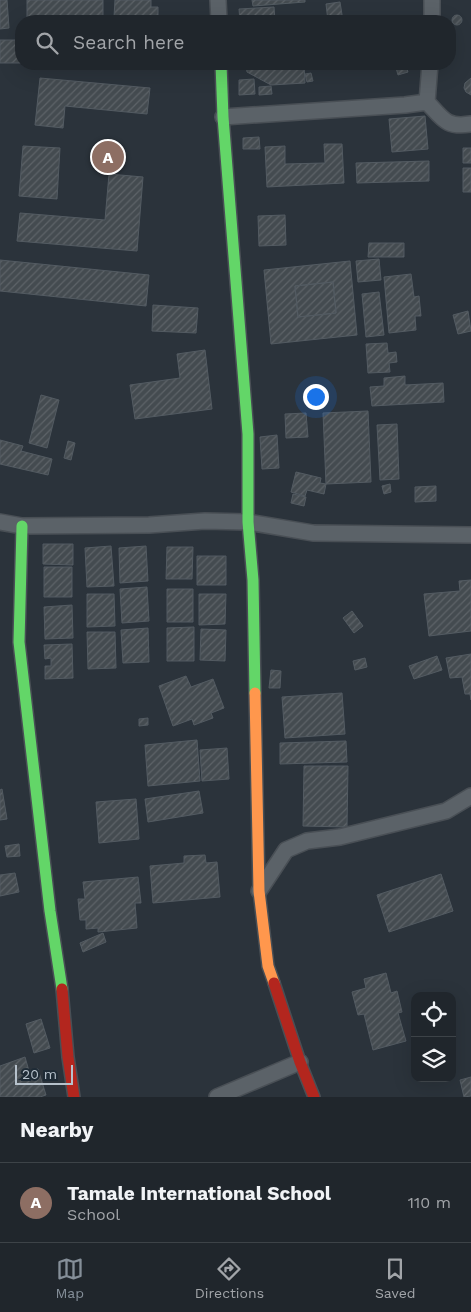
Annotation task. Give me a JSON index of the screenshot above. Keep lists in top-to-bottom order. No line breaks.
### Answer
{"scale_bar":"20 m","page":{"search":"Search here","pins":"A","scale":"20 m","heading":"Nearby","list":[{"mark":"A","name":"Tamale International School","note":"School","value":"110 m"}],"nav":["Map","Directions","Saved"]}}
